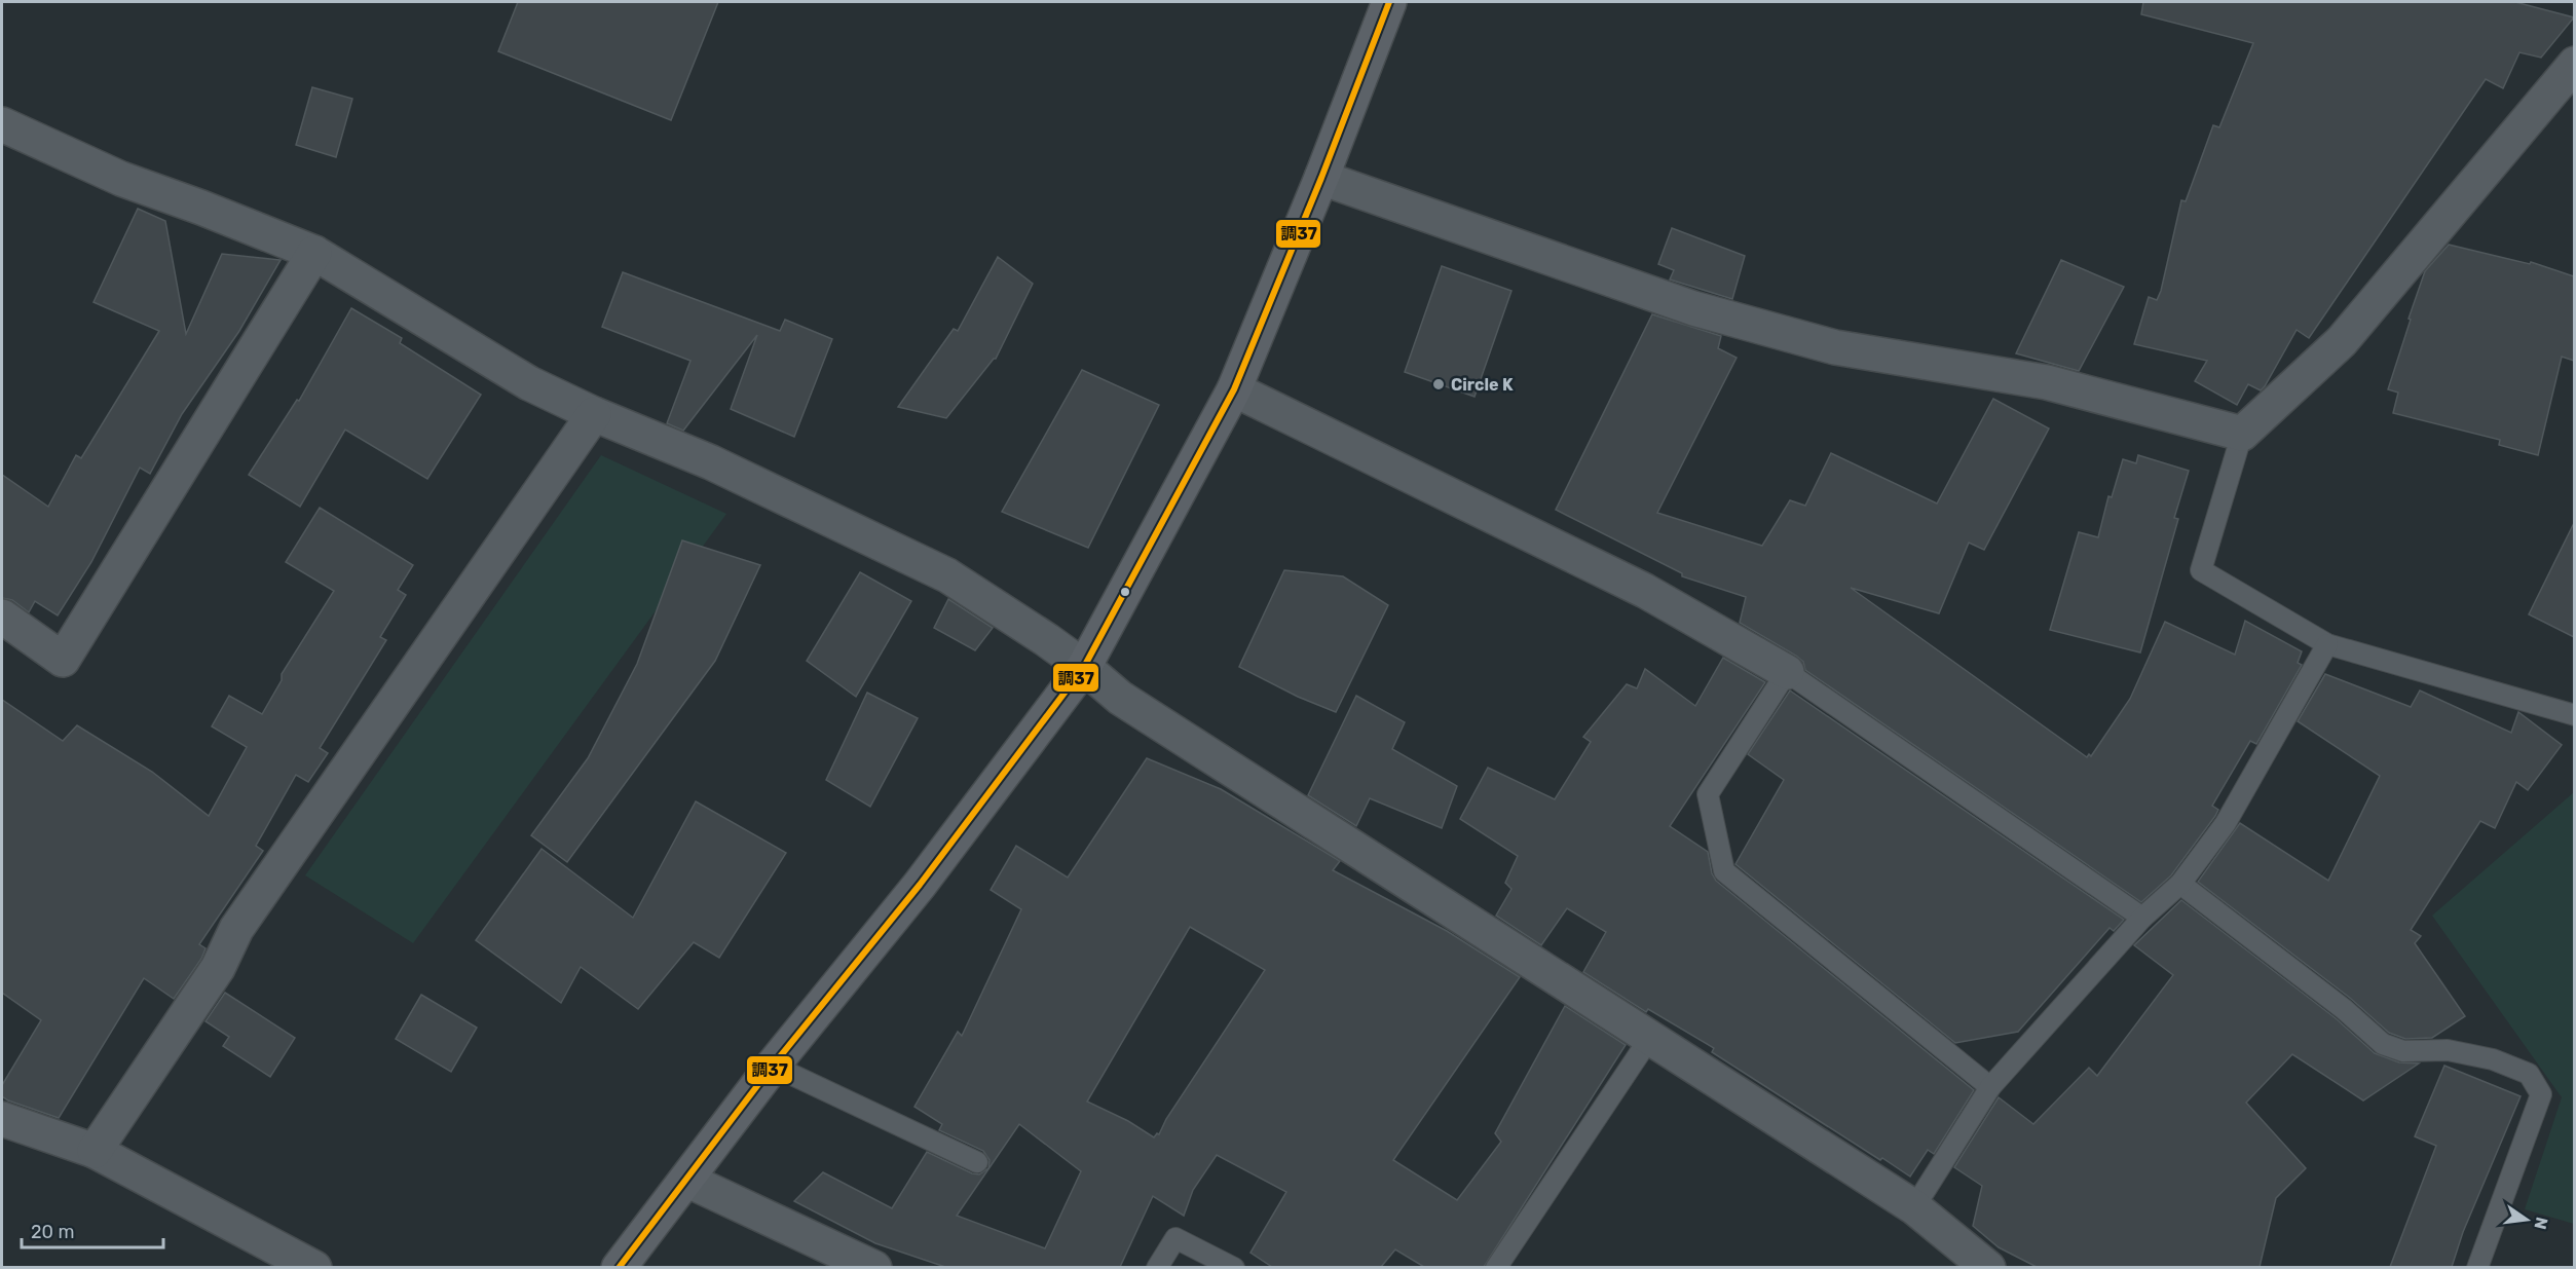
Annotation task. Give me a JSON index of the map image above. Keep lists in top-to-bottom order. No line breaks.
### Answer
{"places":["Circle K"],"lines":["transit line 調37"],"scale_bar":"20 m","north":"right"}
